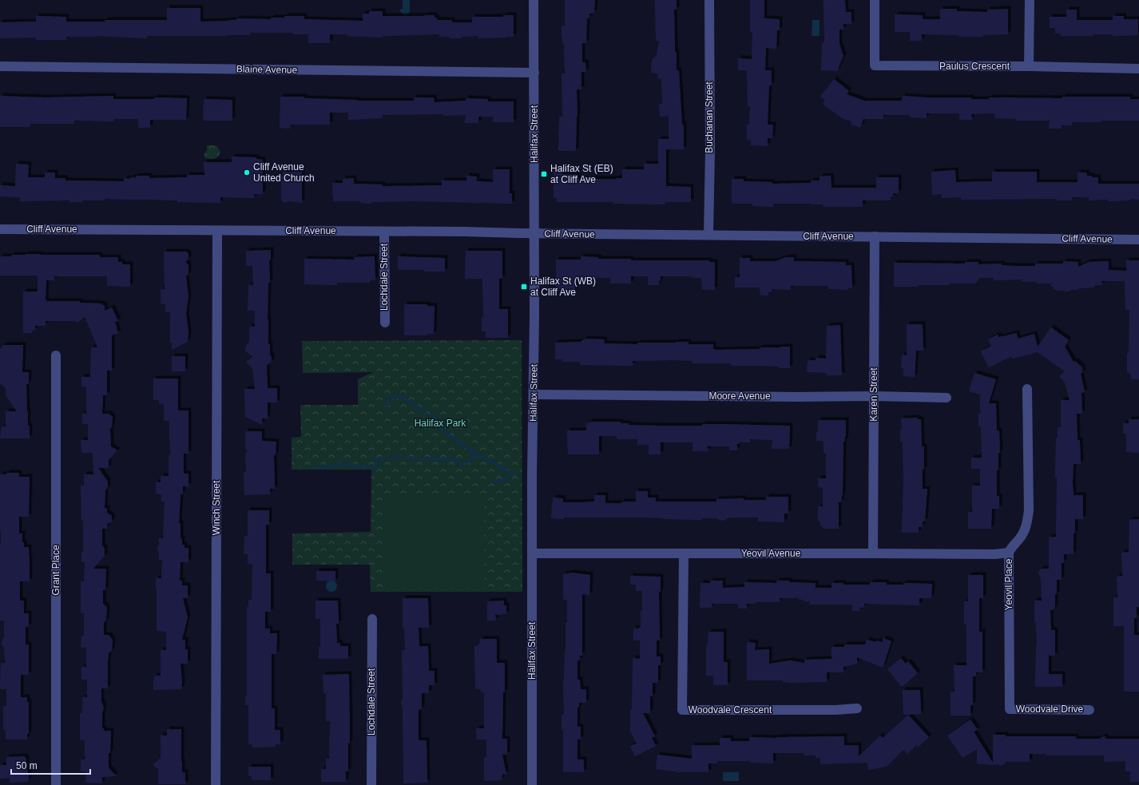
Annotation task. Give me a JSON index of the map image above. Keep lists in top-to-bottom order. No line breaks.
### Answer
{"streets":{"street":["Paulus Crescent","Blaine Avenue","Buchanan Street","Halifax Street","Cliff Avenue","Lochdale Street","Karen Street","Moore Avenue","Winch Street","Yeovil Avenue","Grant Place","Yeovil Place","Woodvale Drive","Woodvale Crescent"]},"crossings":[["Blaine Avenue","Halifax Street"],["Buchanan Street","Cliff Avenue"],["Halifax Street","Cliff Avenue"],["Halifax Street","Moore Avenue"],["Halifax Street","Yeovil Avenue"],["Cliff Avenue","Lochdale Street"],["Cliff Avenue","Karen Street"],["Cliff Avenue","Winch Street"],["Karen Street","Moore Avenue"],["Karen Street","Yeovil Avenue"],["Yeovil Avenue","Yeovil Place"],["Yeovil Avenue","Woodvale Crescent"],["Yeovil Place","Woodvale Drive"]],"parks":["Halifax Park"],"places":{"other":["Cliff Avenue United Church"],"transit":["Halifax St (EB) at Cliff Ave","Halifax St (WB) at Cliff Ave"]},"scale_bar":"50 m"}
